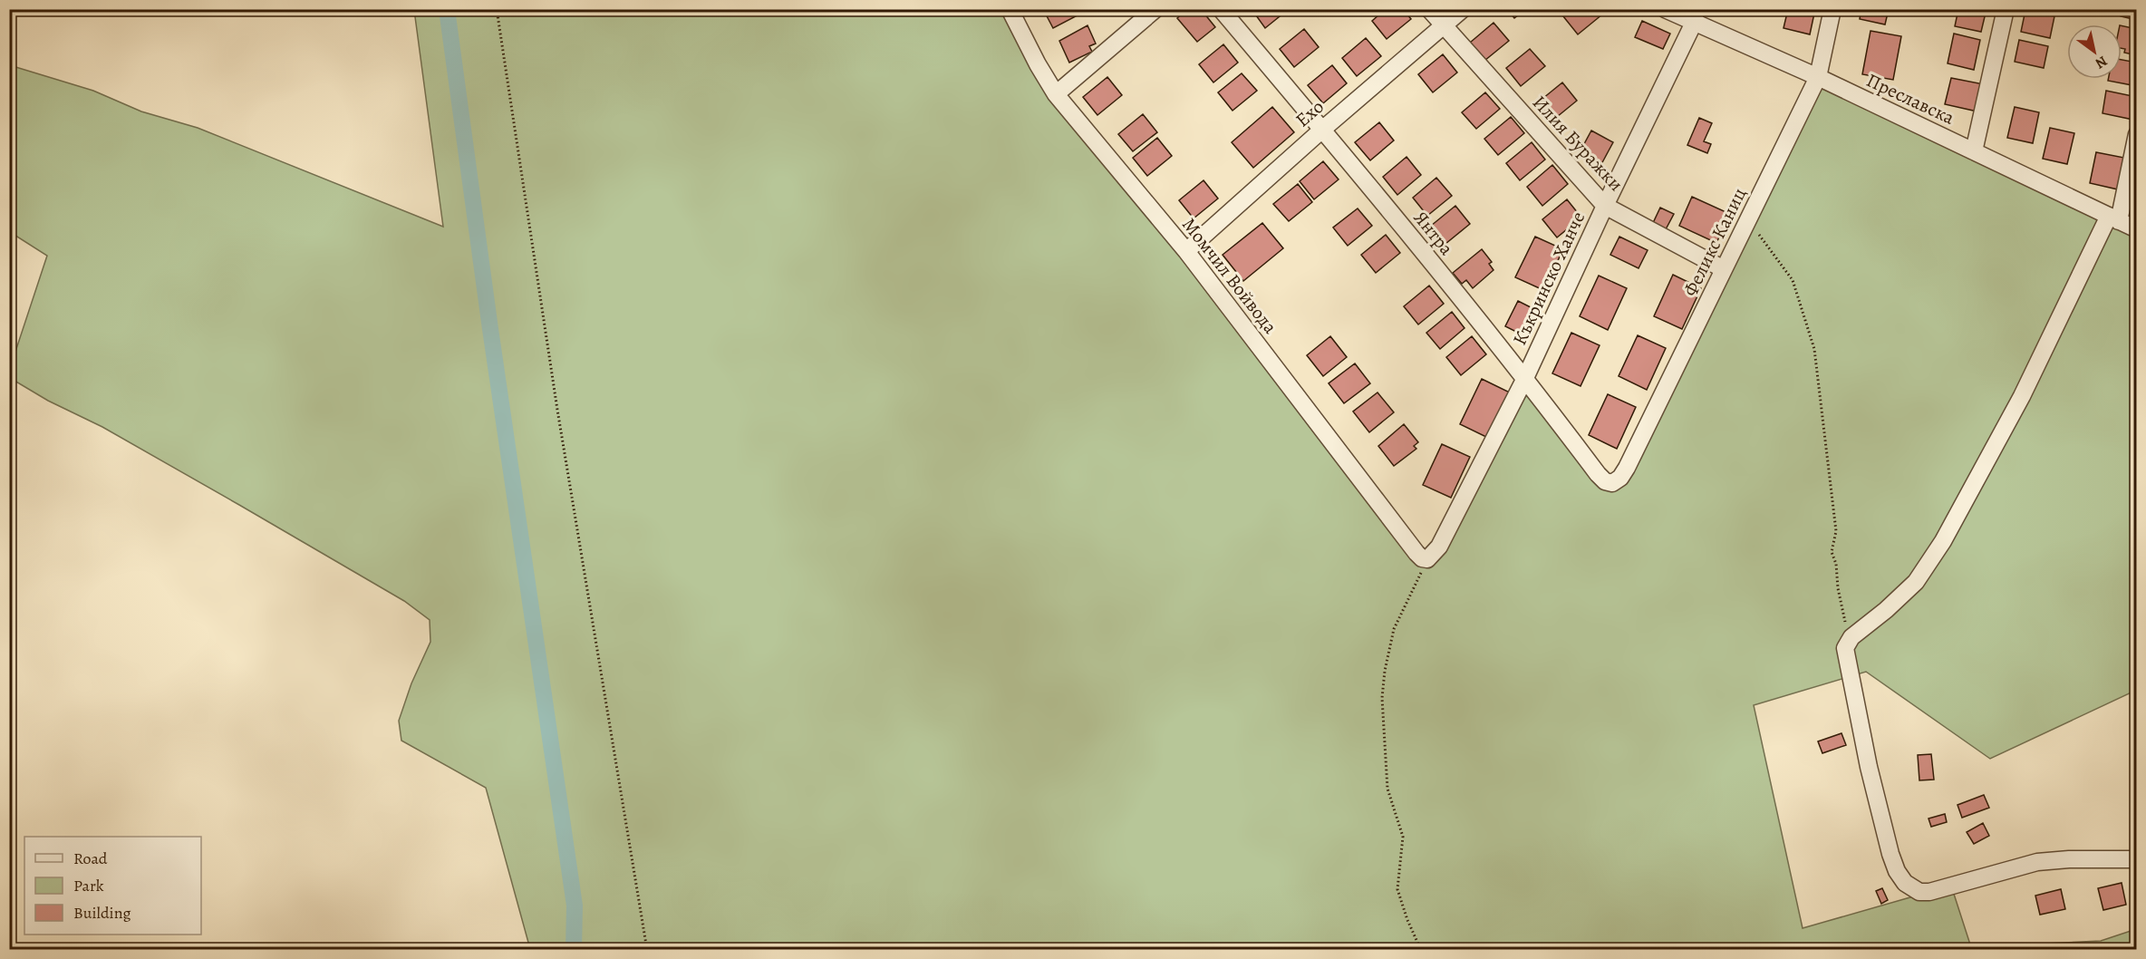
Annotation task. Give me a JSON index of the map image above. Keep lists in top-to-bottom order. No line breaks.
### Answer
{"streets":{"street":["Преславска","Ехо","Илия Буражки","Янтра","Феликс Каниц","Момчил Войвода","Къкринско Ханче"]},"crossings":[["Преславска","Феликс Каниц"],["Преславска","Къкринско Ханче"],["Ехо","Илия Буражки"],["Ехо","Янтра"],["Ехо","Момчил Войвода"],["Илия Буражки","Феликс Каниц"],["Илия Буражки","Къкринско Ханче"],["Янтра","Феликс Каниц"],["Янтра","Къкринско Ханче"],["Момчил Войвода","Къкринско Ханче"]],"legend":["Road","Park","Building"],"north":"bottom right"}
